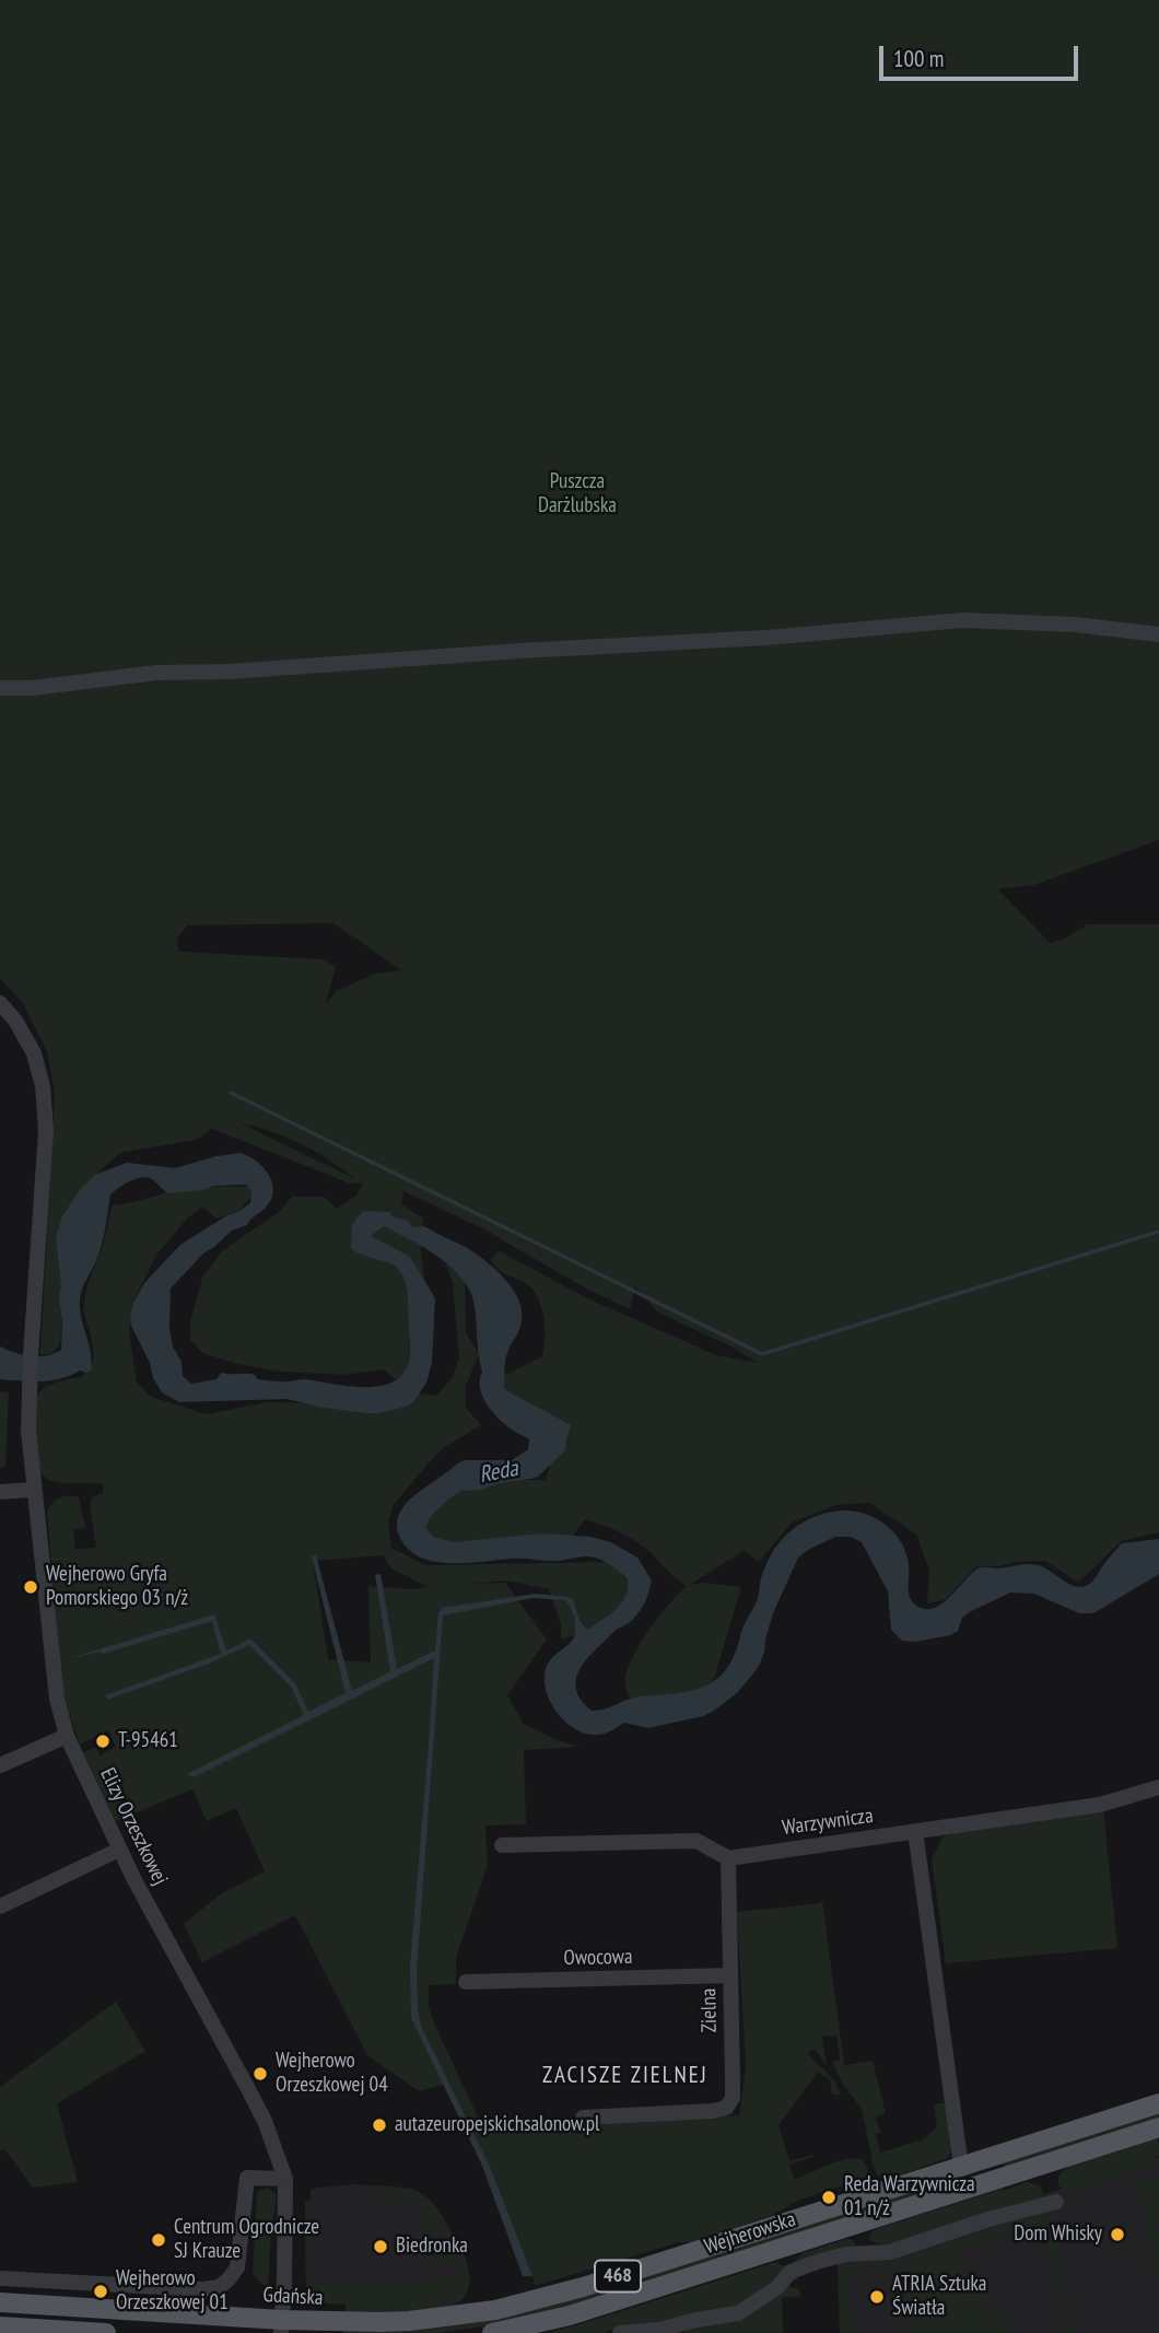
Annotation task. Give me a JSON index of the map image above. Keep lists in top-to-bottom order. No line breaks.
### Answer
{"streets":{"main road":["Wejherowska","468","Gdańska"],"street":["Warzywnicza","Elizy Orzeszkowej","Owocowa","Zielna"]},"crossings":[["Warzywnicza","Zielna"],["Elizy Orzeszkowej","Gdańska"],["Owocowa","Zielna"],["Wejherowska","Gdańska"]],"districts":["ZACISZE ZIELNEJ"],"water":["Reda"],"parks":["Puszcza Darżlubska"],"places":["Wejherowo Gryfa Pomorskiego 03 n/ż","T-95461","Wejherowo Orzeszkowej 04","autazeuropejskichsalonow.pl","Reda Warzywnicza 01 n/ż","Dom Whisky","Centrum Ogrodnicze SJ Krauze","Biedronka","Wejherowo Orzeszkowej 01","ATRIA Sztuka Światła"],"scale_bar":"100 m"}
